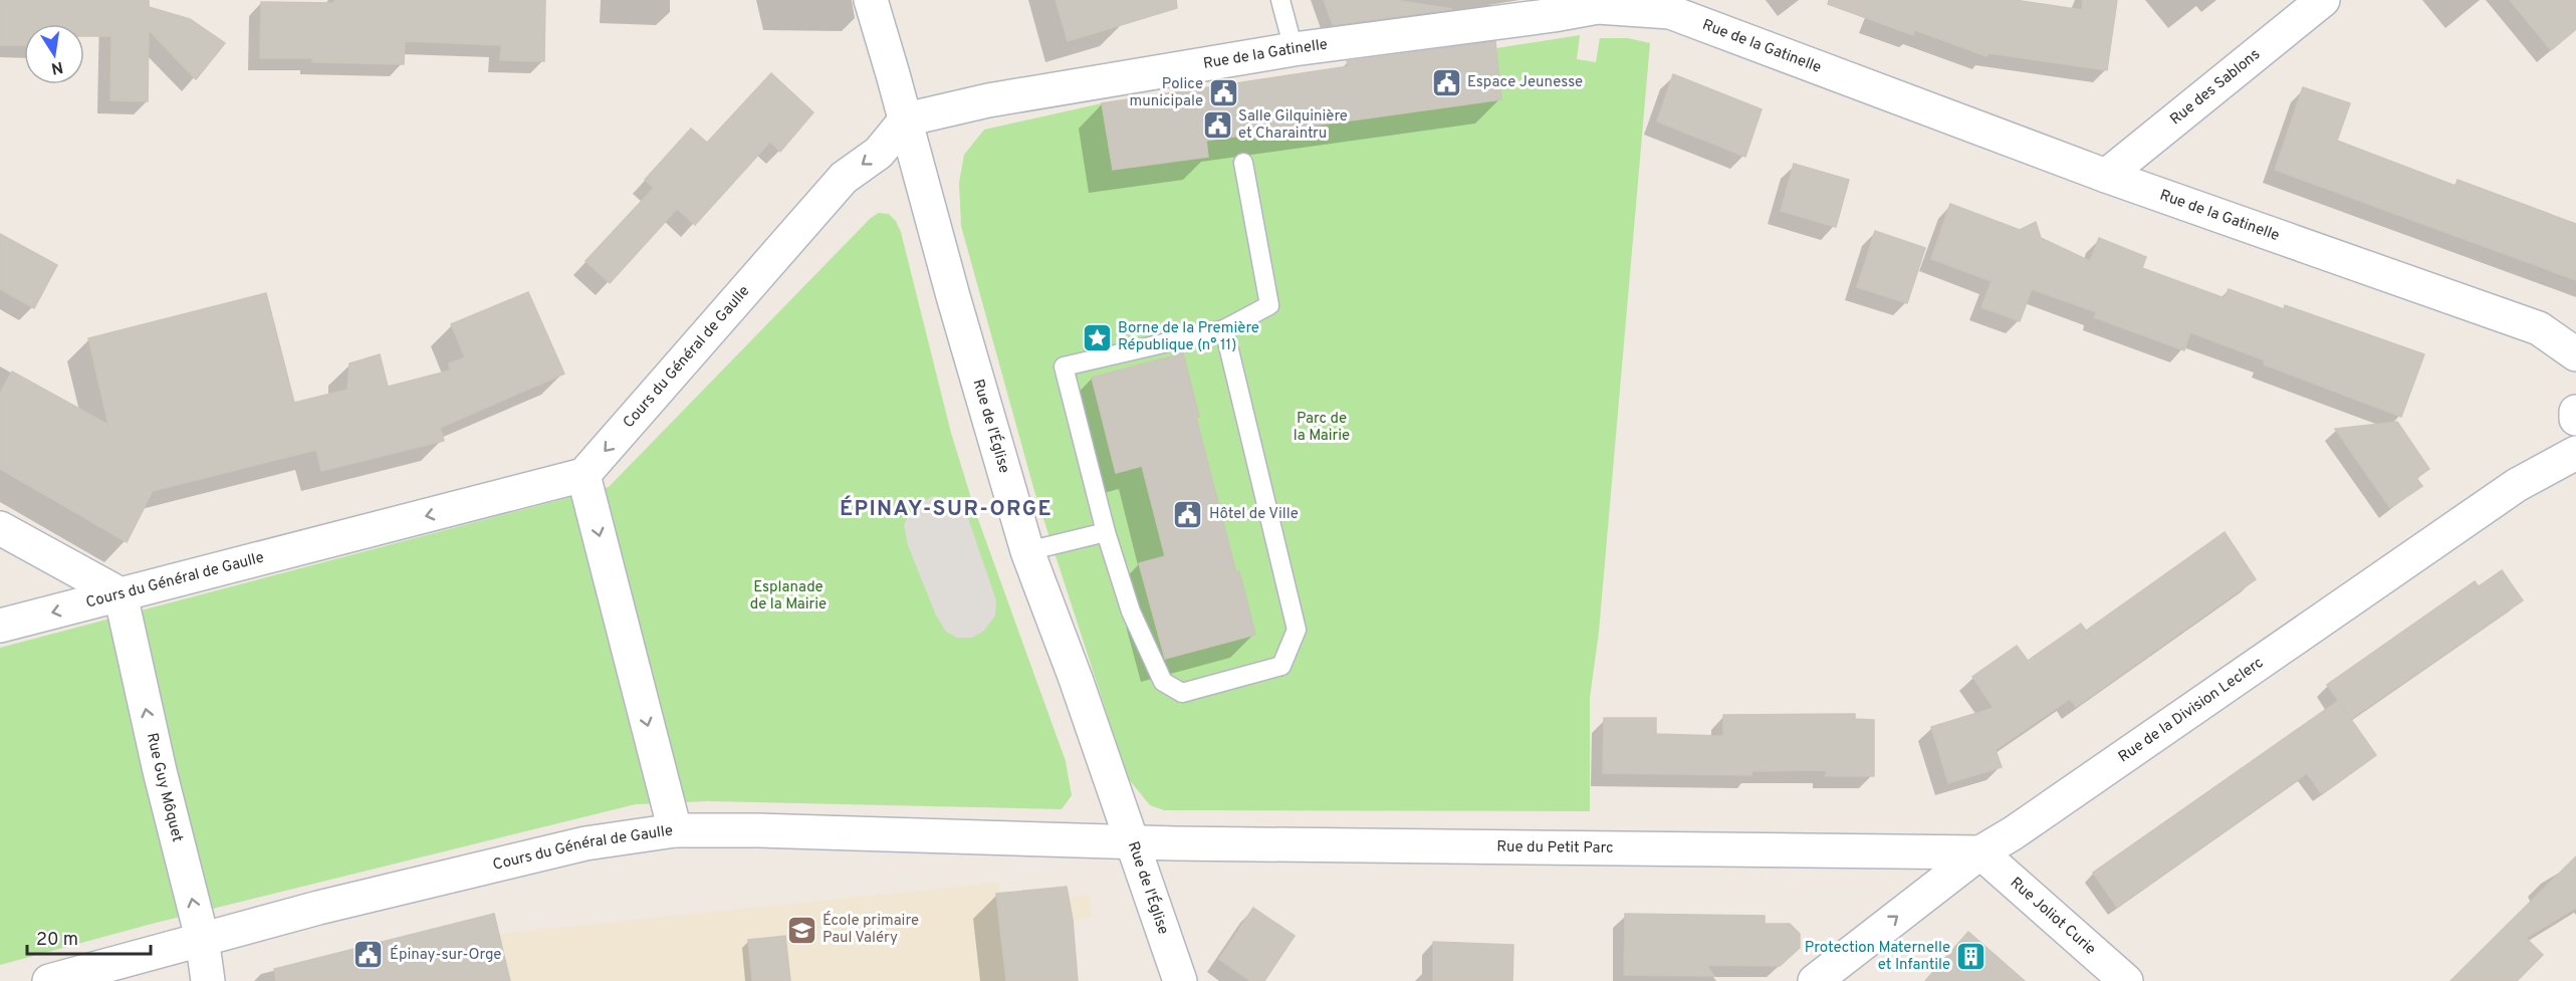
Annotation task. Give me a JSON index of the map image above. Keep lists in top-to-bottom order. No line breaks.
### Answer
{"streets":{"street":["Rue de la Gatinelle","Rue des Sablons","Cours du Général de Gaulle","Rue de l'Église","Rue de la Division Leclerc","Rue Guy Môquet","Rue du Petit Parc","Rue Joliot Curie"]},"crossings":[["Rue de la Gatinelle","Rue des Sablons"],["Rue de la Gatinelle","Cours du Général de Gaulle"],["Rue de la Gatinelle","Rue de l'Église"],["Cours du Général de Gaulle","Rue de l'Église"],["Cours du Général de Gaulle","Rue Guy Môquet"],["Cours du Général de Gaulle","Rue du Petit Parc"],["Rue de l'Église","Rue du Petit Parc"],["Rue de la Division Leclerc","Rue du Petit Parc"],["Rue de la Division Leclerc","Rue Joliot Curie"],["Rue du Petit Parc","Rue Joliot Curie"]],"one_way":["Cours du Général de Gaulle","Rue Guy Môquet"],"districts":["ÉPINAY-SUR-ORGE"],"parks":["Parc de la Mairie","Esplanade de la Mairie"],"places":{"public building":["Espace Jeunesse","Police municipale","Salle Gilquinière et Charaintru","Hôtel de Ville","Épinay-sur-Orge"],"place":["Borne de la Première République (n° 11)"],"school or university":["École primaire Paul Valéry"],"building":["Protection Maternelle et Infantile"]},"scale_bar":"20 m","north":"bottom"}
